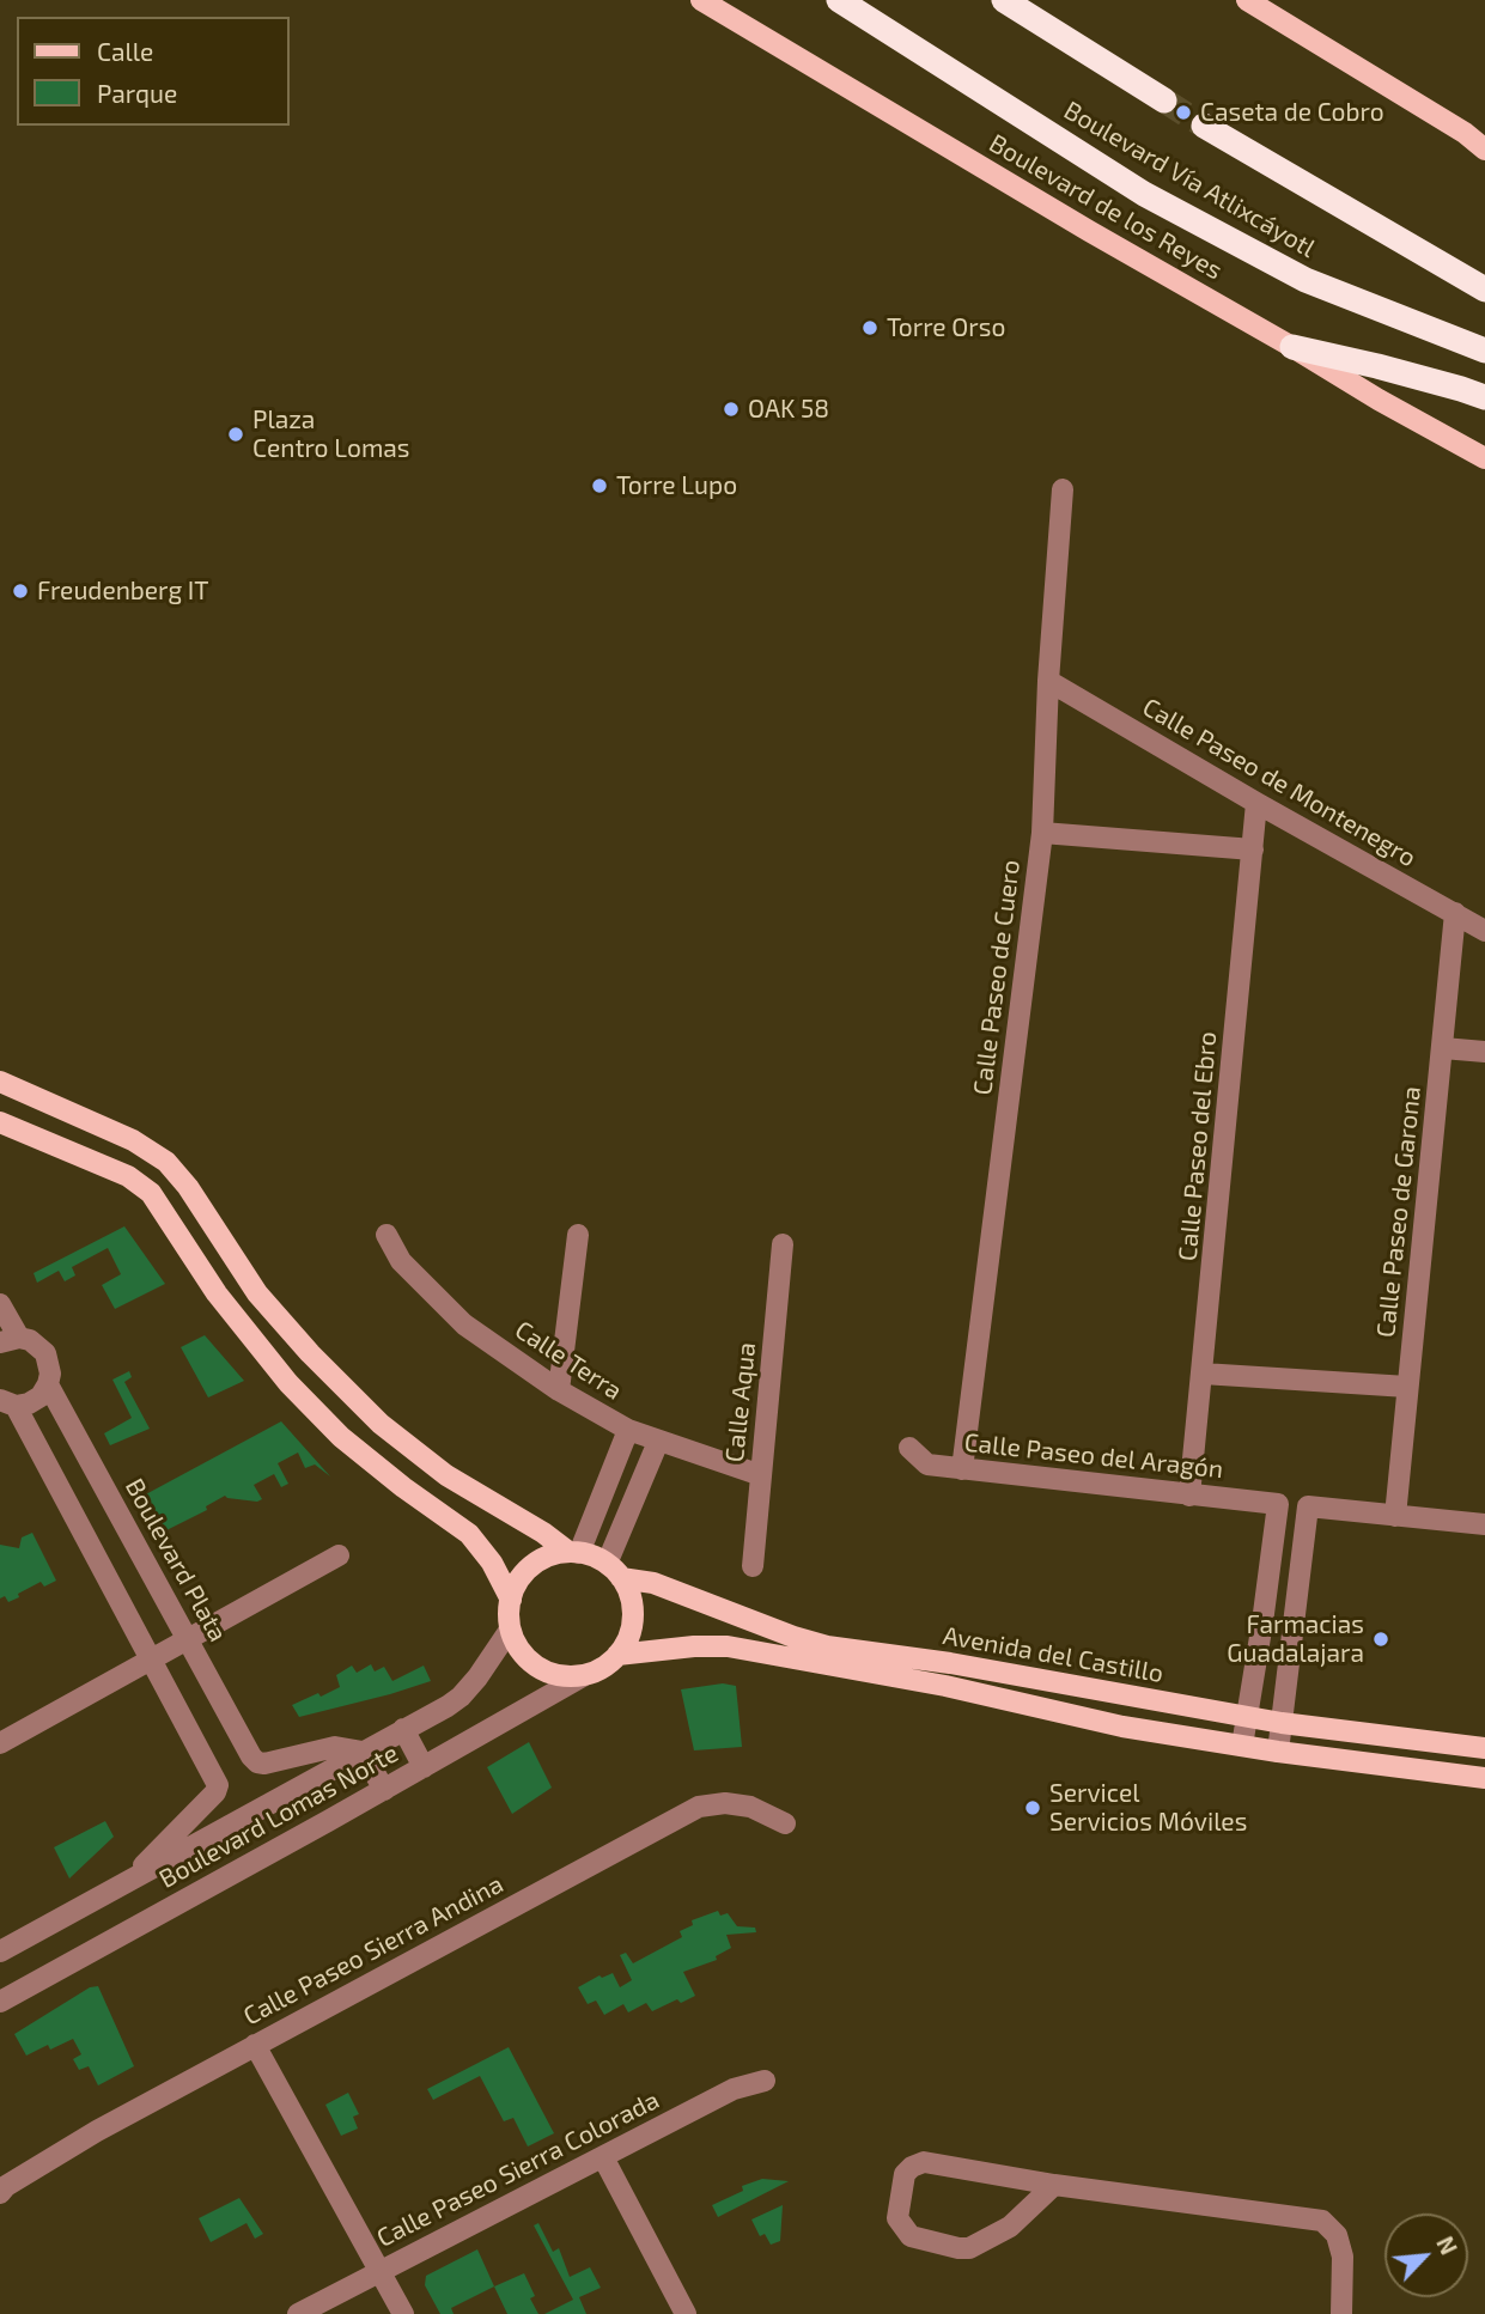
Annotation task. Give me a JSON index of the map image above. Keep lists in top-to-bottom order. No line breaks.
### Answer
{"streets":{"highway":["Boulevard Vía Atlixcáyotl"],"main road":["Boulevard de los Reyes","Avenida del Castillo"],"street":["Calle Paseo de Montenegro","Calle Paseo de Cuero","Calle Paseo del Ebro","Calle Paseo de Garona","Calle Terra","Calle Aqua","Calle Paseo del Aragón","Boulevard Plata","Boulevard Lomas Norte","Calle Paseo Sierra Andina","Calle Paseo Sierra Colorada"]},"crossings":[["Calle Paseo de Montenegro","Calle Paseo de Cuero"],["Calle Paseo de Montenegro","Calle Paseo del Ebro"],["Calle Paseo de Montenegro","Calle Paseo de Garona"],["Calle Paseo de Cuero","Calle Paseo del Aragón"],["Calle Paseo del Ebro","Calle Paseo del Aragón"],["Calle Terra","Calle Aqua"],["Boulevard Plata","Boulevard Lomas Norte"],["Avenida del Castillo","Boulevard Lomas Norte"]],"places":["Caseta de Cobro","Torre Orso","OAK 58","Plaza Centro Lomas","Torre Lupo","Freudenberg IT","Farmacias Guadalajara","Servicel Servicios Móviles"],"legend":["Calle","Parque"],"north":"top right"}
